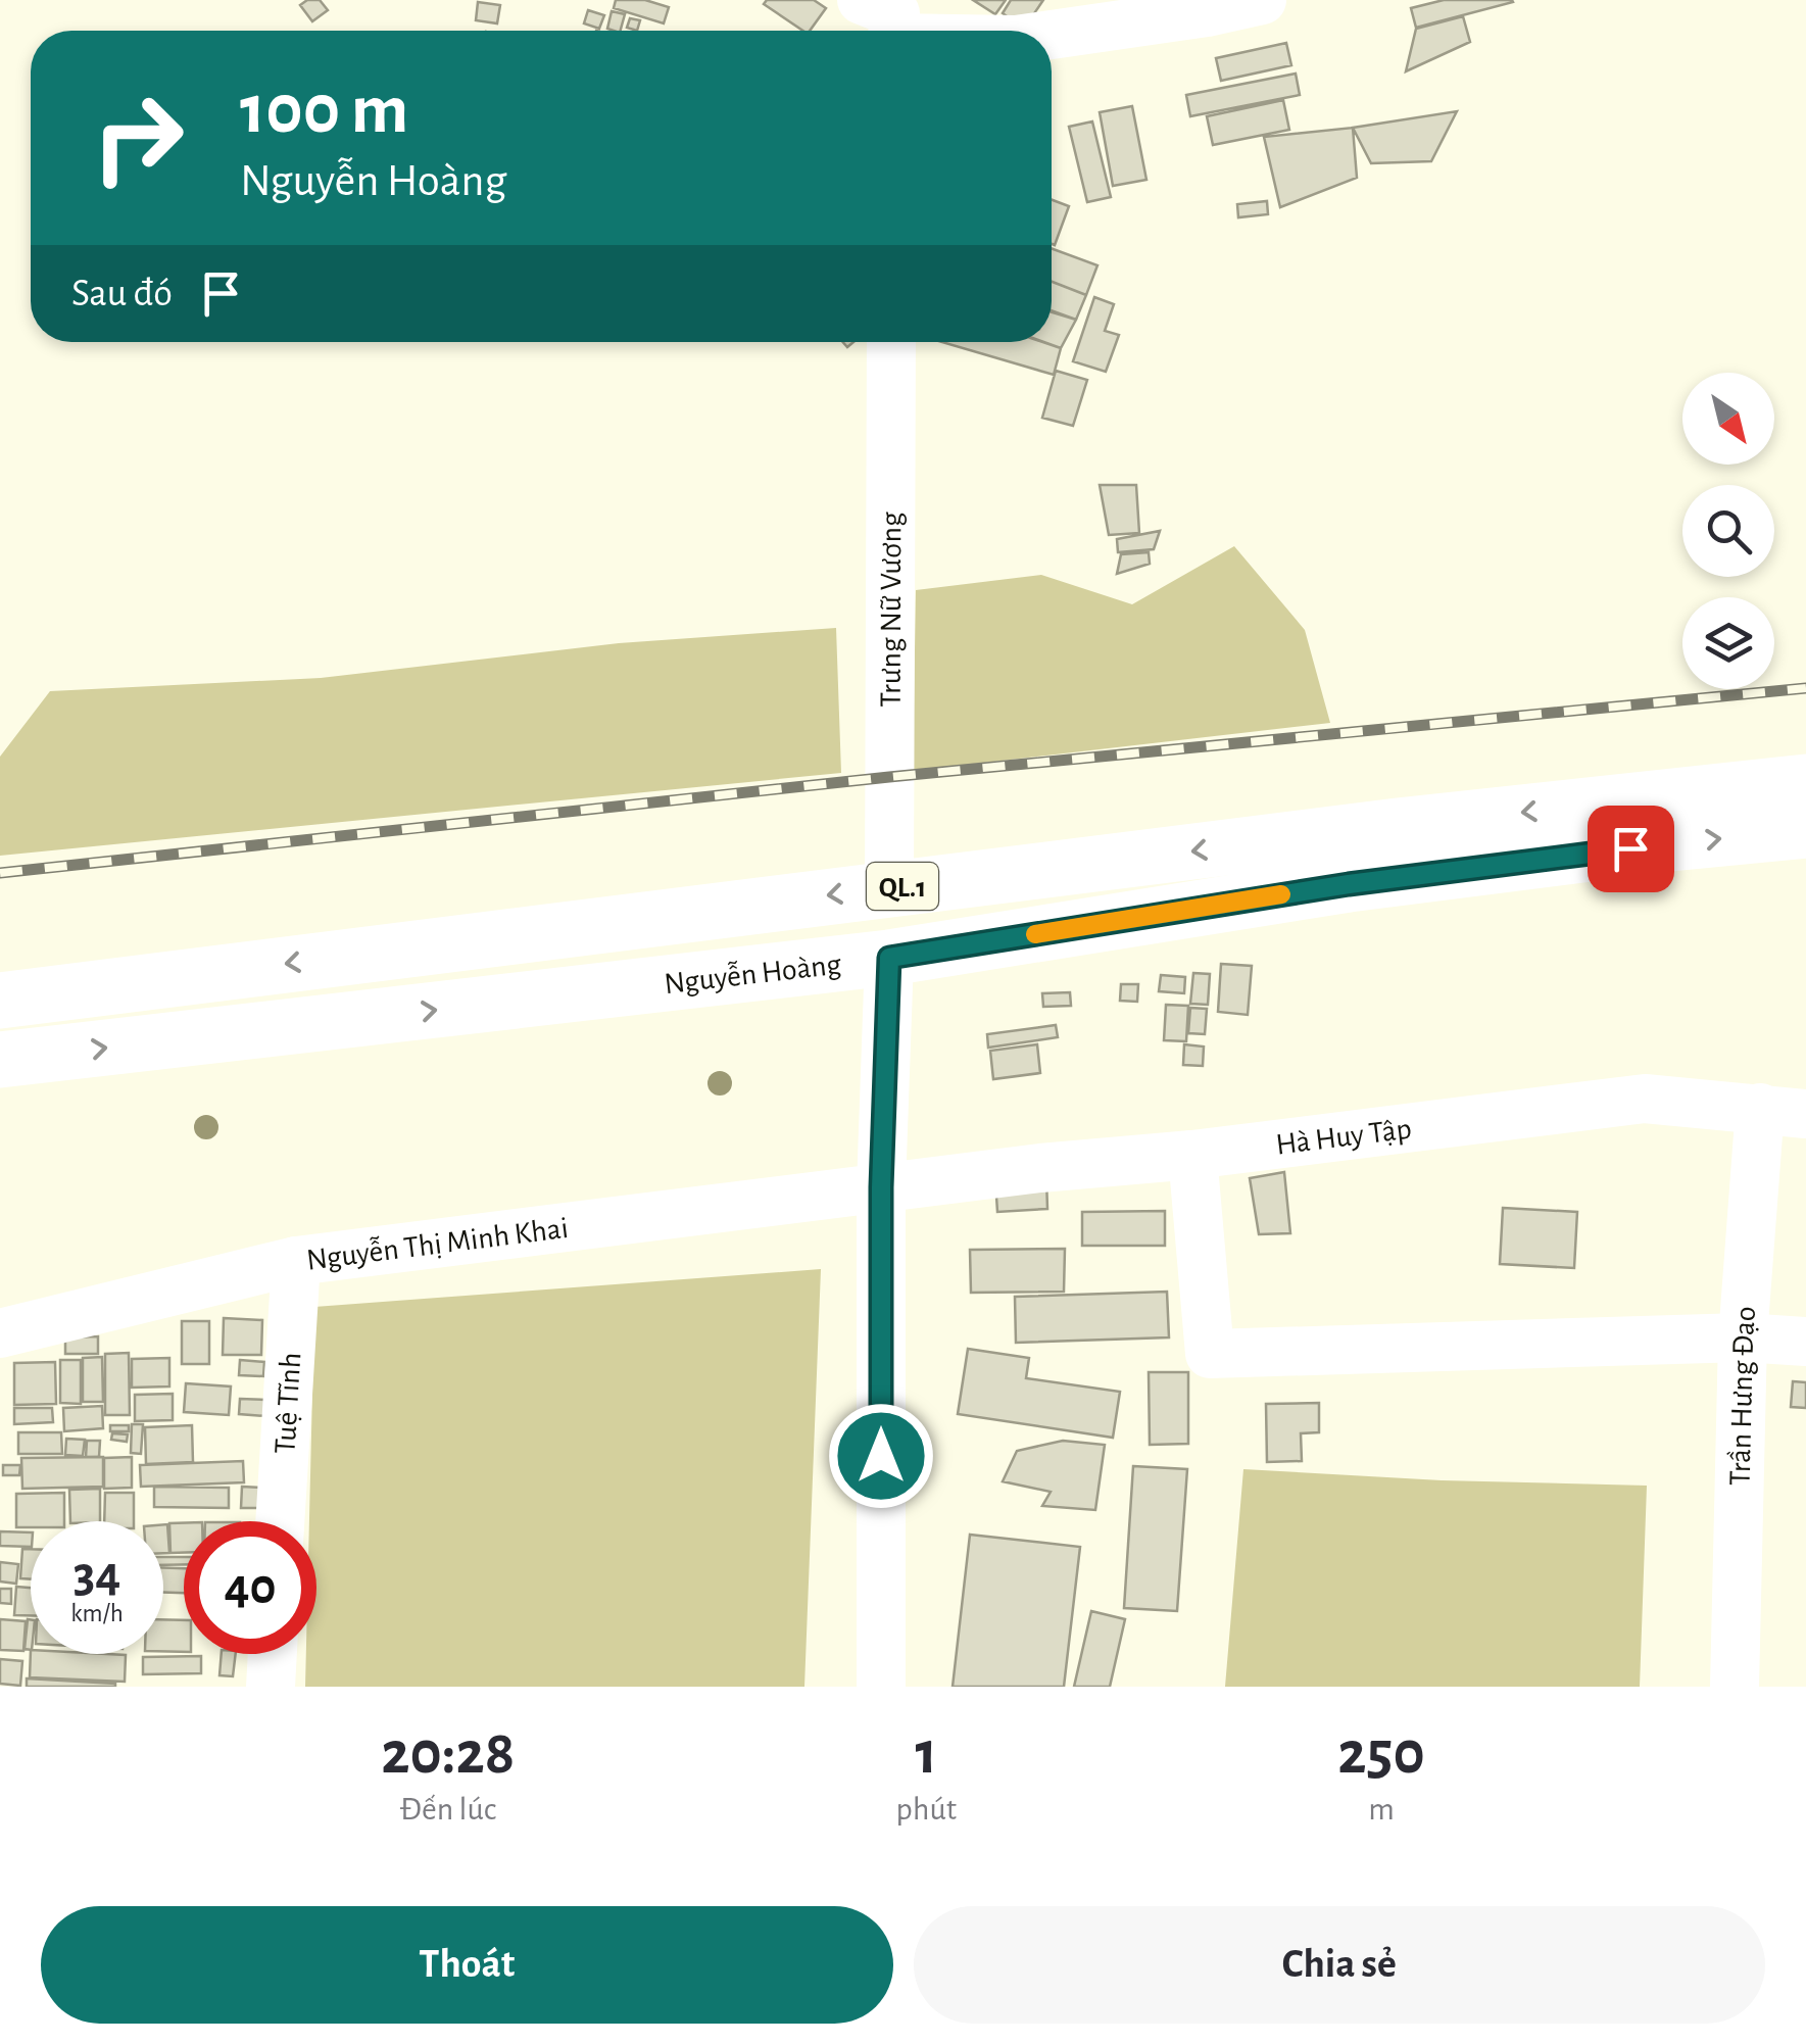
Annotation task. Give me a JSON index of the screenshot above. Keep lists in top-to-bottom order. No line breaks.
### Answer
{"streets":{"highway":["QL.1","Nguyễn Hoàng"],"street":["Trưng Nữ Vương","Hà Huy Tập","Nguyễn Thị Minh Khai","Trần Hưng Đạo","Tuệ Tĩnh"]},"crossings":[["Trưng Nữ Vương","QL.1"],["Hà Huy Tập","Nguyễn Thị Minh Khai"],["Hà Huy Tập","Trần Hưng Đạo"],["Nguyễn Thị Minh Khai","Tuệ Tĩnh"]],"north":"bottom right","page":{"turn":["100 m","Nguyễn Hoàng"],"then":"Sau đó","speed":"34 km/h","limit":"40","eta":["20:28","Đến lúc","1","phút","250","m"],"buttons":["Thoát","Chia sẻ"]}}
